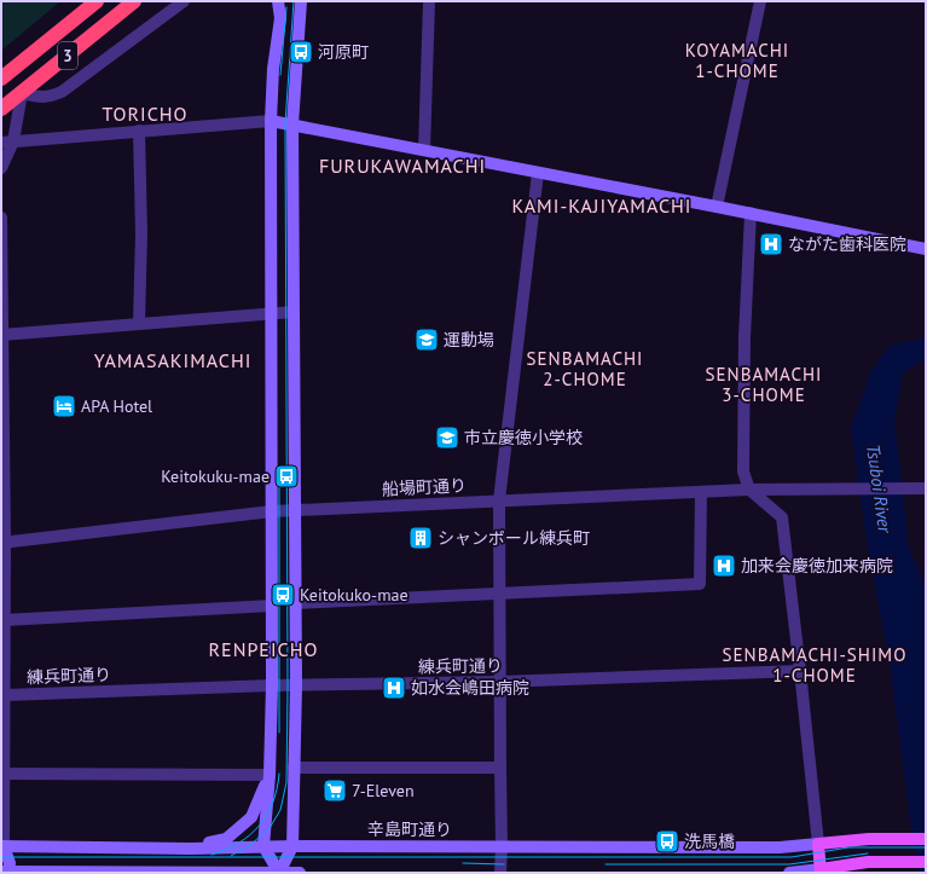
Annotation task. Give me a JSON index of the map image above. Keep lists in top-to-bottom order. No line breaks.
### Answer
{"streets":{"highway":["3"],"street":["船場町通り","練兵町通り","辛島町通り"]},"districts":["KOYAMACHI 1-CHOME","TORICHO","FURUKAWAMACHI","KAMI-KAJIYAMACHI","SENBAMACHI 2-CHOME","YAMASAKIMACHI","SENBAMACHI 3-CHOME","RENPEICHO","SENBAMACHI-SHIMO 1-CHOME"],"water":["Tsuboi River"],"places":{"bus stop":["河原町","Keitokuku-mae","Keitokuko-mae","洗馬橋"],"hospital":["ながた歯科医院","加来会慶徳加来病院","如水会嶋田病院"],"school or university":["運動場","市立慶徳小学校"],"hotel":["APA Hotel"],"building":["シャンボール練兵町"],"supermarket":["7-Eleven"]}}
